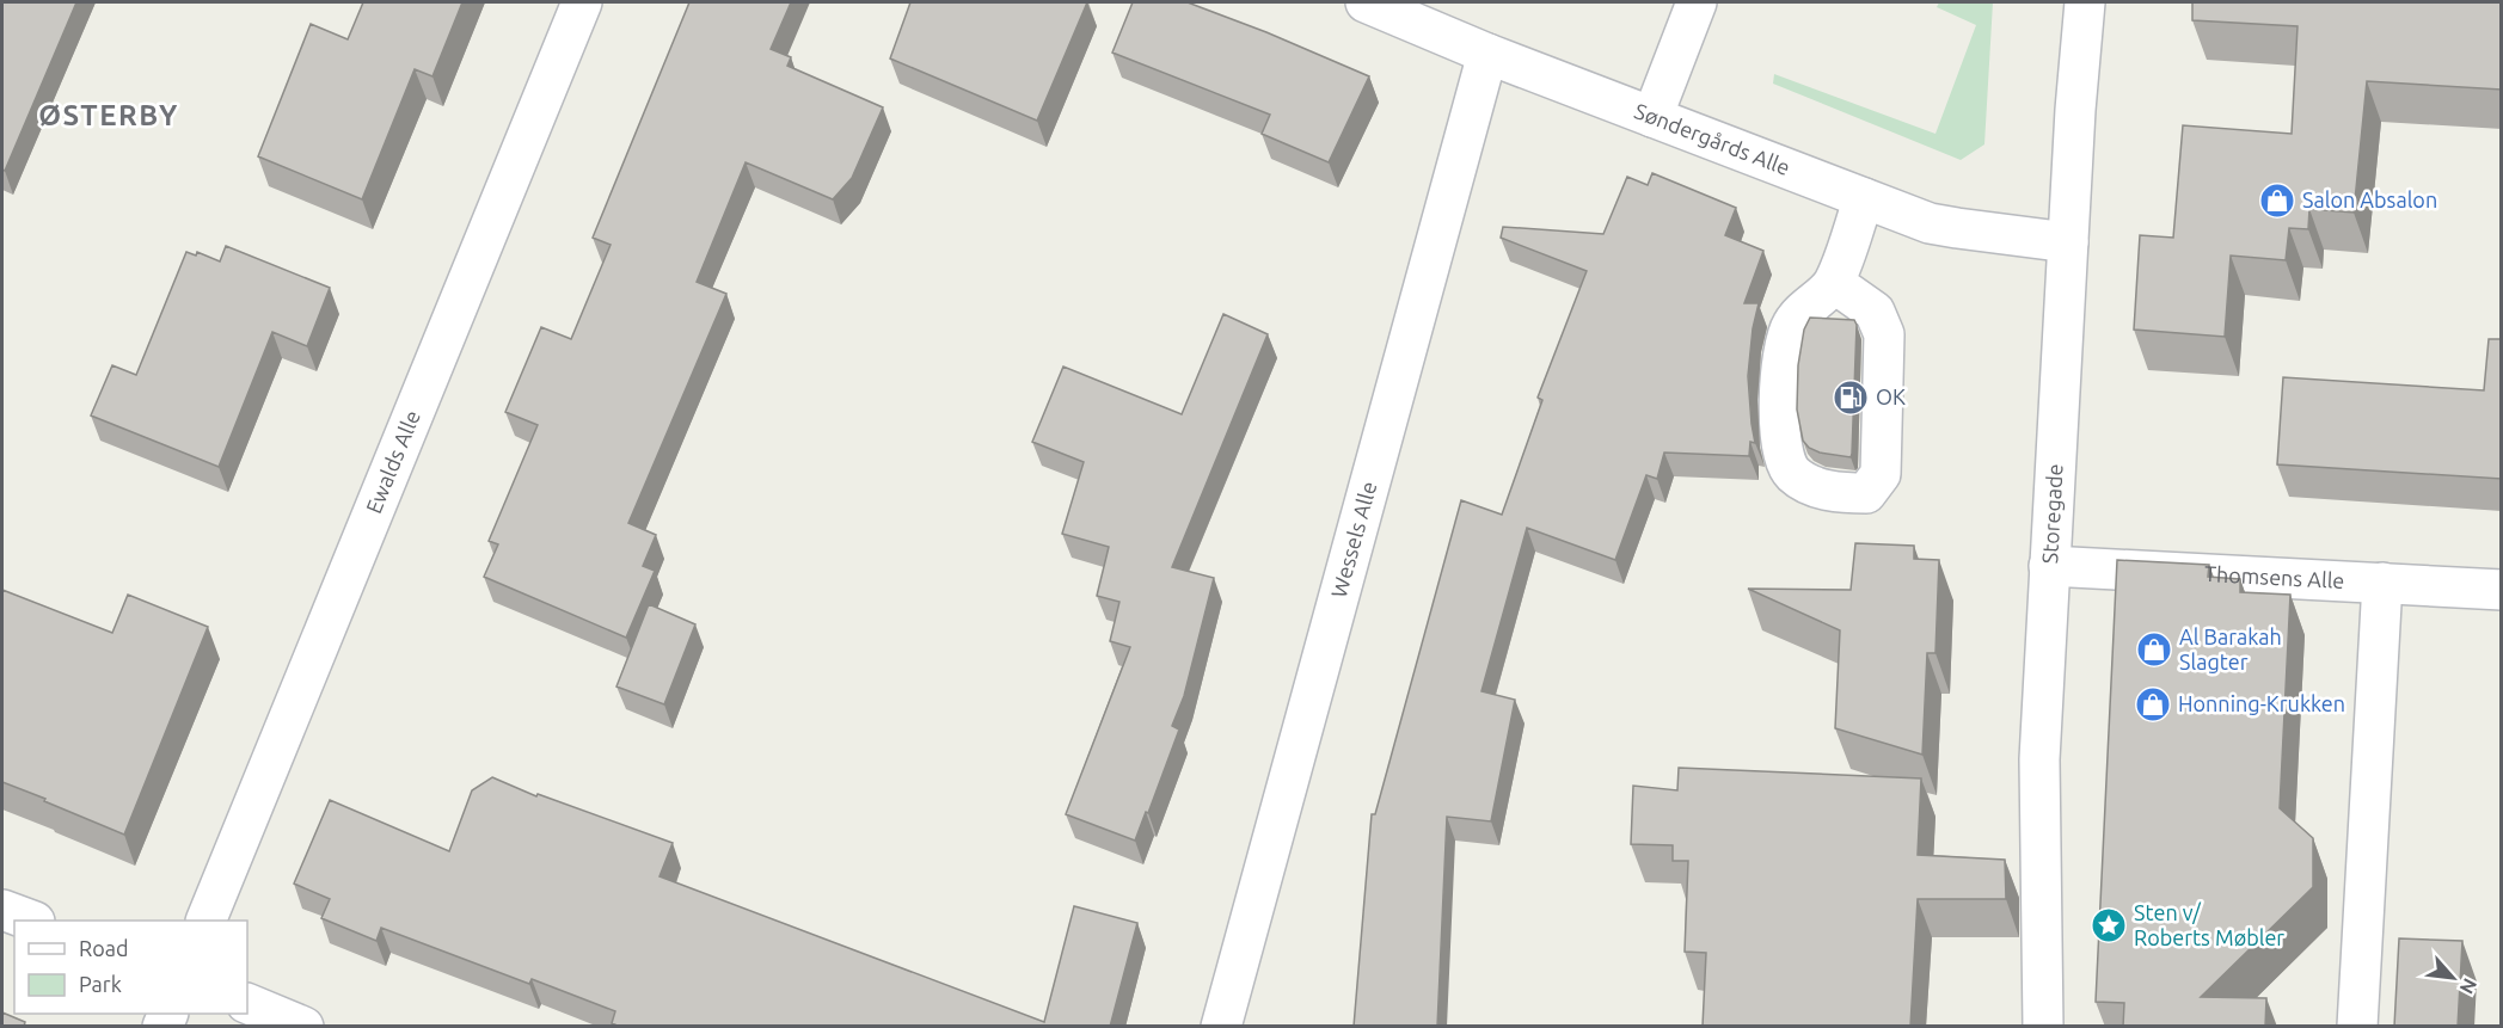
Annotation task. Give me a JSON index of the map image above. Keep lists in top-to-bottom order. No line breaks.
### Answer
{"streets":{"street":["Søndergårds Alle","Ewalds Alle","Storegade","Wessels Alle","Thomsens Alle"]},"crossings":[["Søndergårds Alle","Storegade"],["Søndergårds Alle","Wessels Alle"],["Storegade","Thomsens Alle"]],"districts":["ØSTERBY"],"places":{"shop":["Salon Absalon","Al Barakah Slagter","Honning-Krukken"],"fuel station":["OK"],"place":["Sten v/ Roberts Møbler"]},"legend":["Road","Park"],"north":"bottom right"}
